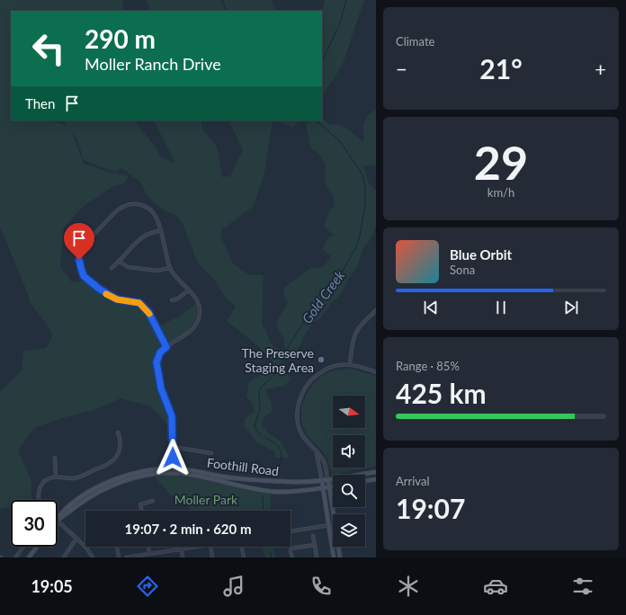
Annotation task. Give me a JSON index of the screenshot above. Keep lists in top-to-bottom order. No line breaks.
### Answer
{"streets":{"main road":["Foothill Road"]},"water":["Gold Creek"],"parks":["Moller Park"],"places":["The Preserve Staging Area"],"north":"right","page":{"tile":["Climate",["29","km/h"],["Range · 85%","425 km"],["Arrival","19:07"]],"turn":["290 m","Moller Ranch Drive"],"heat":["−","21°","+"],"then":"Then","song":["Blue Orbit","Sona"],"limit":"30","trip":"19:07 · 2 min · 620 m","tabs":"19:05"}}
